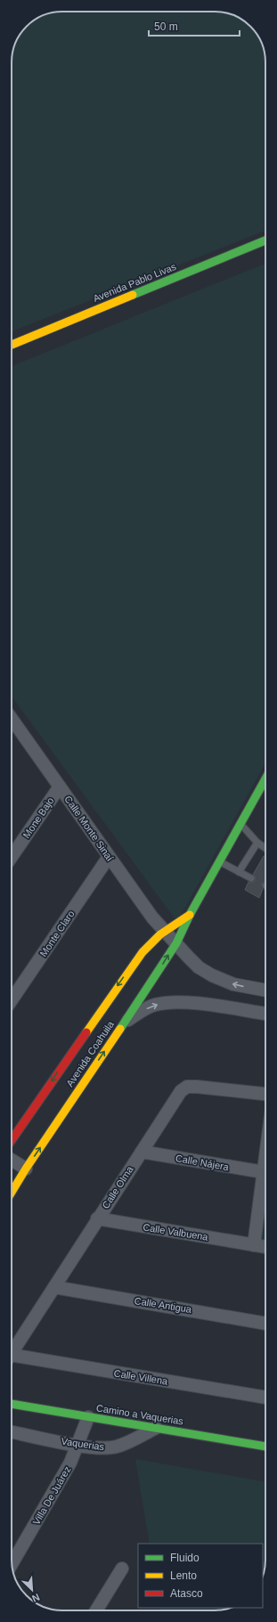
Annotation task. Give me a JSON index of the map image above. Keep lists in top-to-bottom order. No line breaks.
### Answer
{"streets":{"street":["Avenida Pablo Livas","Mone Bajo","Calle Monte Sinaí","Monte Claro","Avenida Coahuila","Calle Nájera","Calle Olma","Calle Valbuena","Calle Antigua","Calle Villena","Camino a Vaquerias","Vaquerias","Villa De Juárez"]},"crossings":[["Mone Bajo","Calle Monte Sinaí"],["Calle Monte Sinaí","Monte Claro"],["Calle Monte Sinaí","Avenida Coahuila"],["Calle Nájera","Calle Olma"],["Calle Olma","Calle Valbuena"],["Calle Olma","Calle Antigua"],["Camino a Vaquerias","Vaquerias"],["Camino a Vaquerias","Villa De Juárez"],["Vaquerias","Villa De Juárez"]],"legend":["Fluido","Lento","Atasco"],"scale_bar":"50 m","north":"bottom right"}
